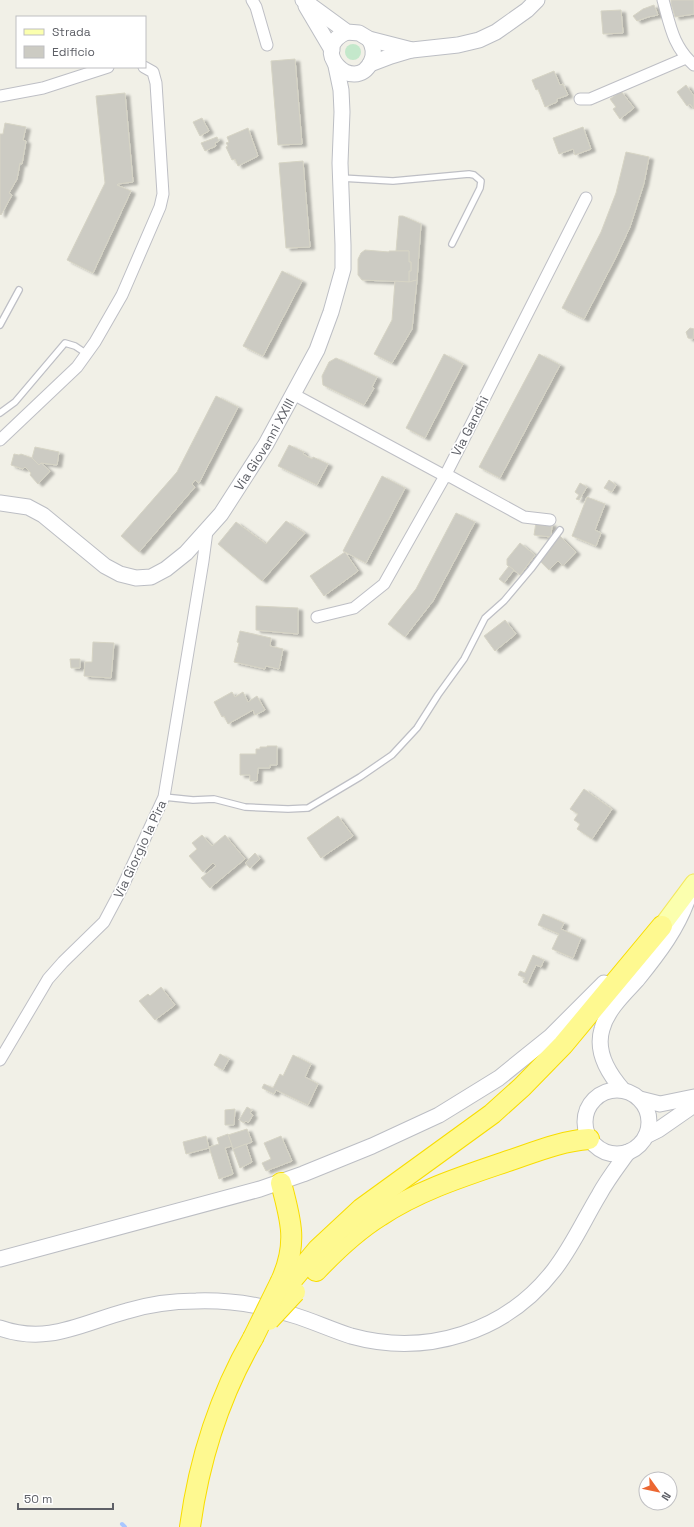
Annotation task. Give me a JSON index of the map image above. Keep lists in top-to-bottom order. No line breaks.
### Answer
{"streets":{"main road":["Via Giovanni XXIII"],"street":["Via Gandhi","Via Giorgio la Pira"]},"crossings":[["Via Giovanni XXIII","Via Giorgio la Pira"]],"legend":["Strada","Edificio"],"scale_bar":"50 m","north":"bottom right"}
